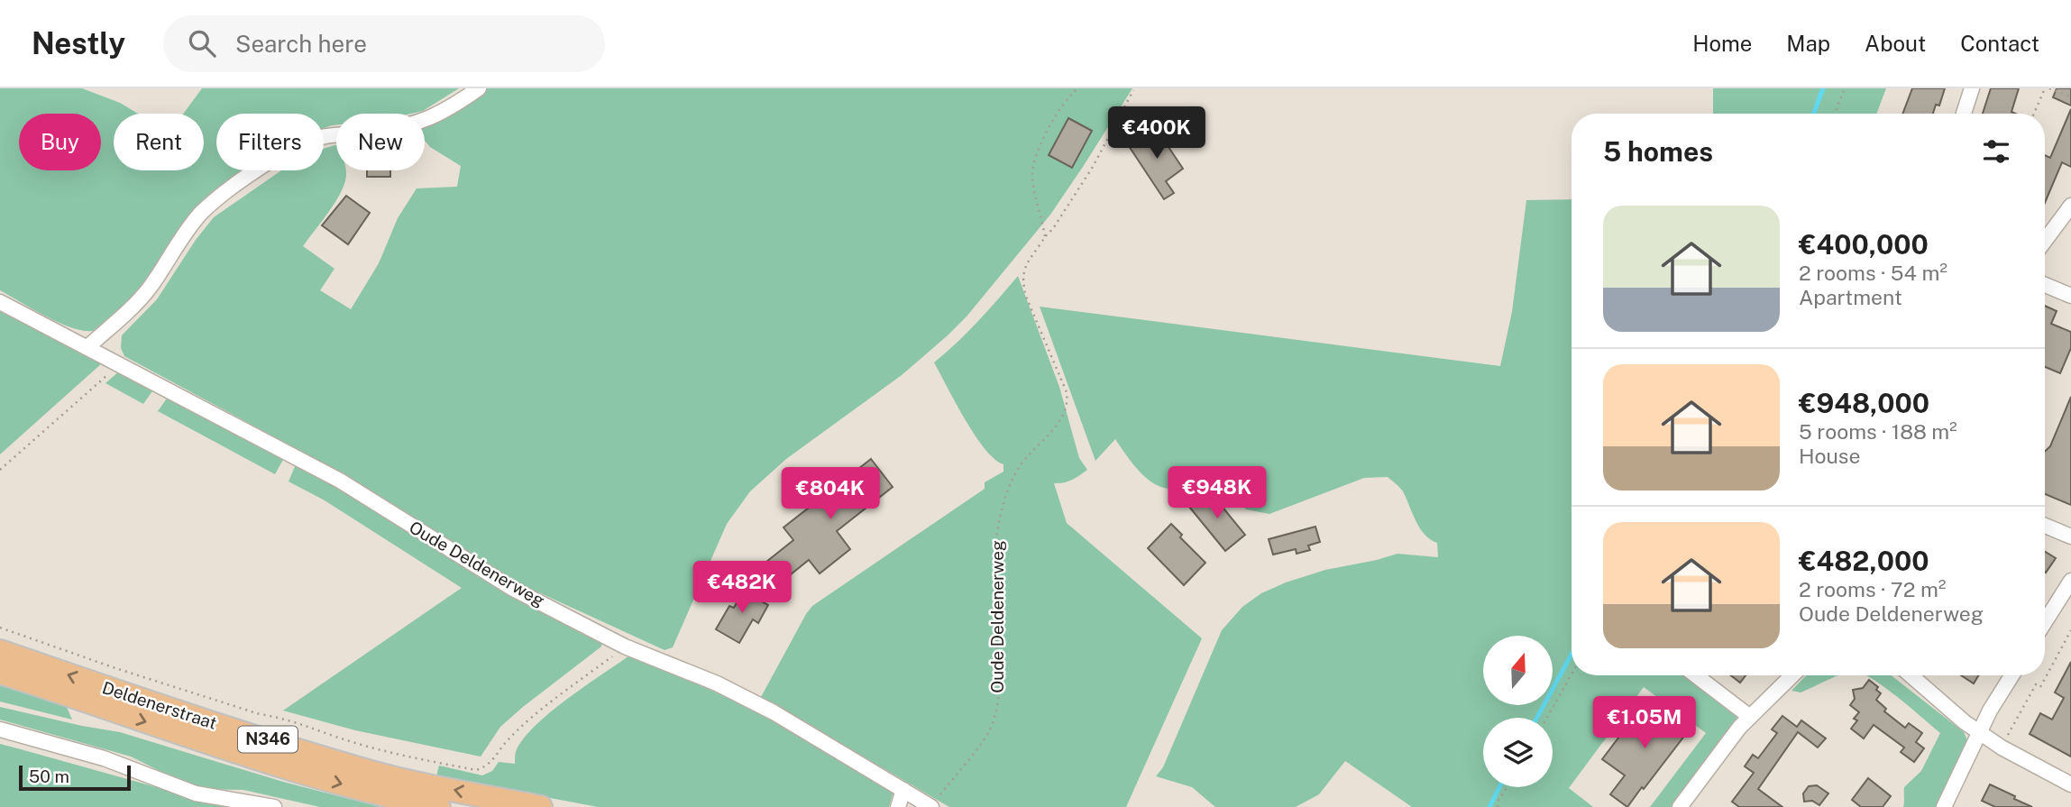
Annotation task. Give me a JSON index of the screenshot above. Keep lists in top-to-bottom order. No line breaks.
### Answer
{"streets":{"main road":["Deldenerstraat","N346"],"street":["Oude Deldenerweg"]},"scale_bar":"50 m","north":"top","page":{"header":"Nestly","search":"Search here","nav":["Home","Map","About","Contact"],"price":["€400K","€948K","€804K","€482K","€1.05M"],"chip":["Buy","Rent","Filters","New"],"heading":"5 homes","list":[{"name":"€400,000","note":"2 rooms · 54 m² · Apartment"},{"name":"€948,000","note":"5 rooms · 188 m² · House"},{"name":"€482,000","note":"2 rooms · 72 m² · Oude Deldenerweg"}],"scale":"50 m"}}
